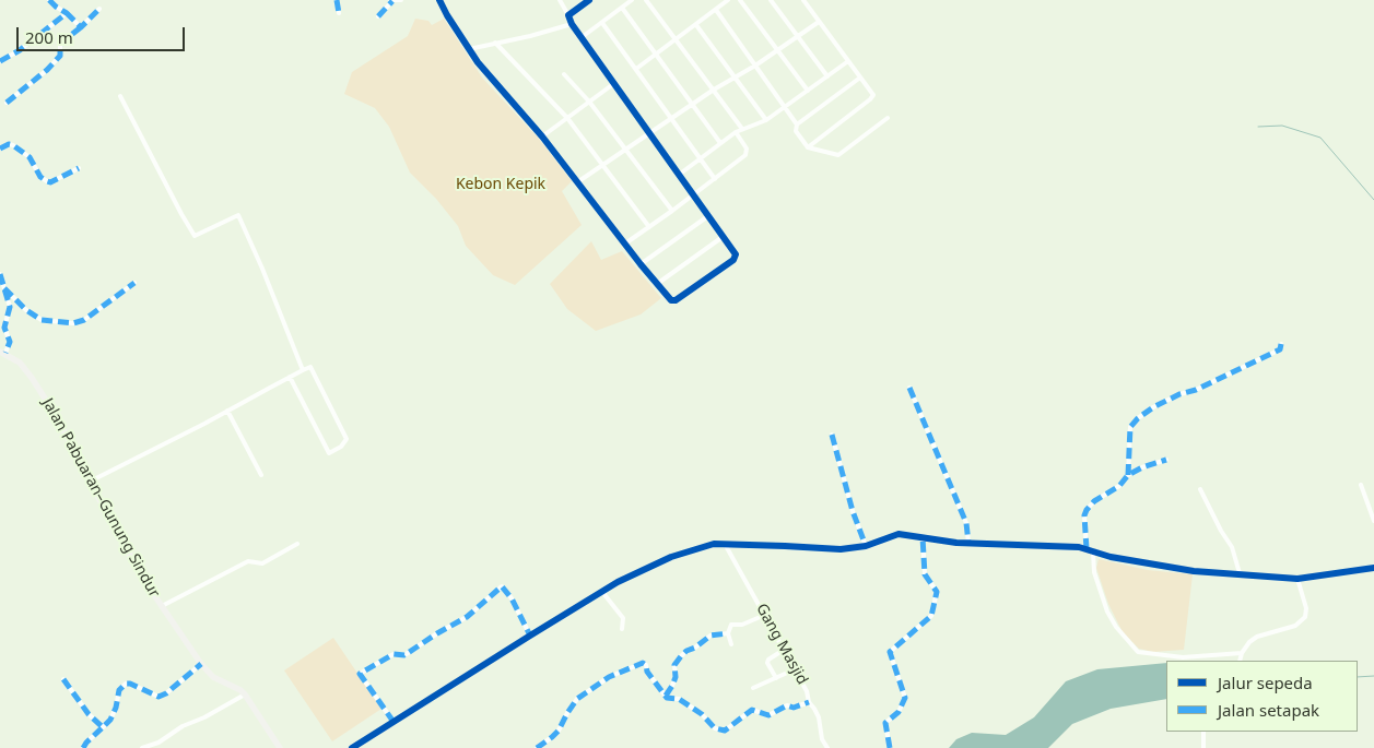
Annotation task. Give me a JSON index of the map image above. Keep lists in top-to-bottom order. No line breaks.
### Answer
{"streets":{"street":["Jalan Pabuaran–Gunung Sindur","Gang Masjid"]},"parks":["Kebon Kepik"],"legend":["Jalur sepeda","Jalan setapak"],"scale_bar":"200 m"}
